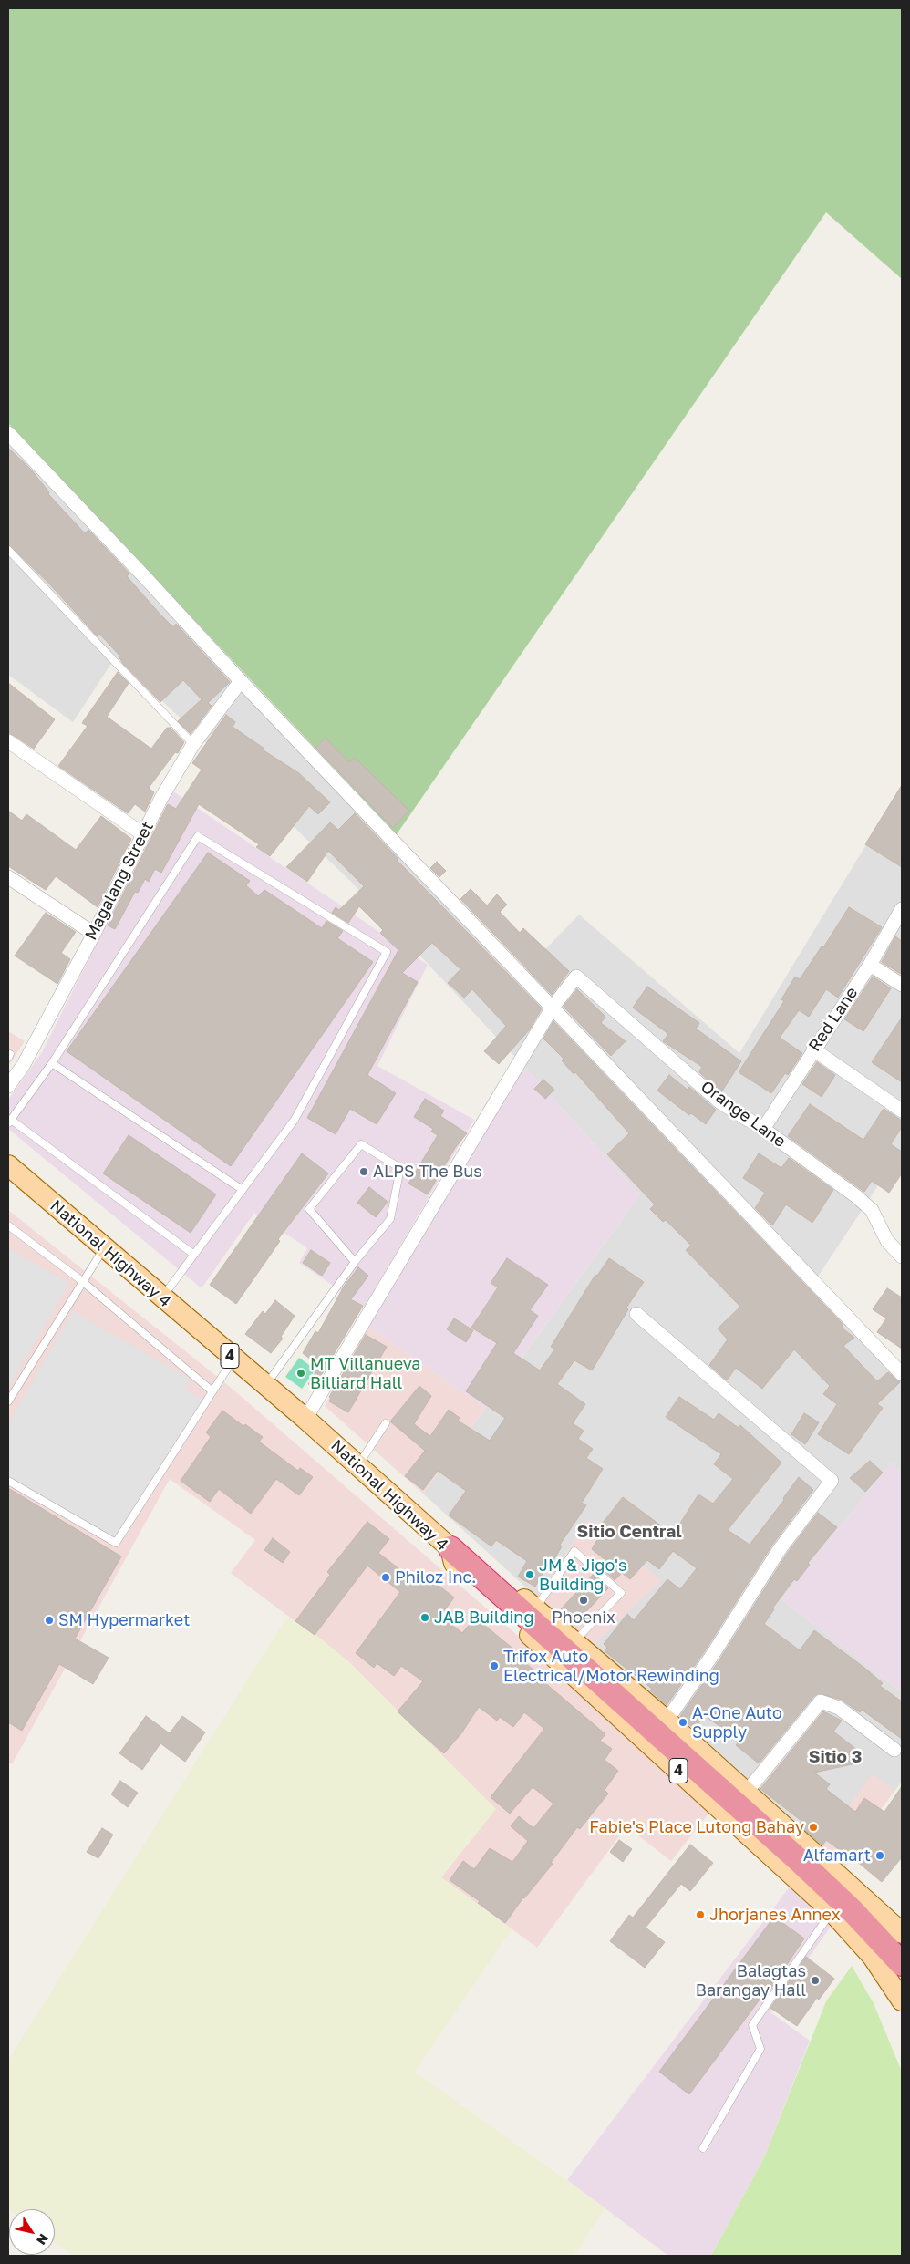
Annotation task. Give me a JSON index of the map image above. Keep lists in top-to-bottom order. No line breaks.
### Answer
{"streets":{"main road":["National Highway 4","4"],"street":["Magalang Street","Red Lane","Orange Lane"]},"crossings":[["Red Lane","Orange Lane"]],"districts":["Sitio Central","Sitio 3"],"places":["ALPS The Bus","MT Villanueva Billiard Hall","JM & Jigo's Building","Philoz Inc.","Phoenix","JAB Building","SM Hypermarket","Trifox Auto Electrical/Motor Rewinding","A-One Auto Supply","Fabie's Place Lutong Bahay","Alfamart","Jhorjanes Annex","Balagtas Barangay Hall"],"north":"bottom right"}
